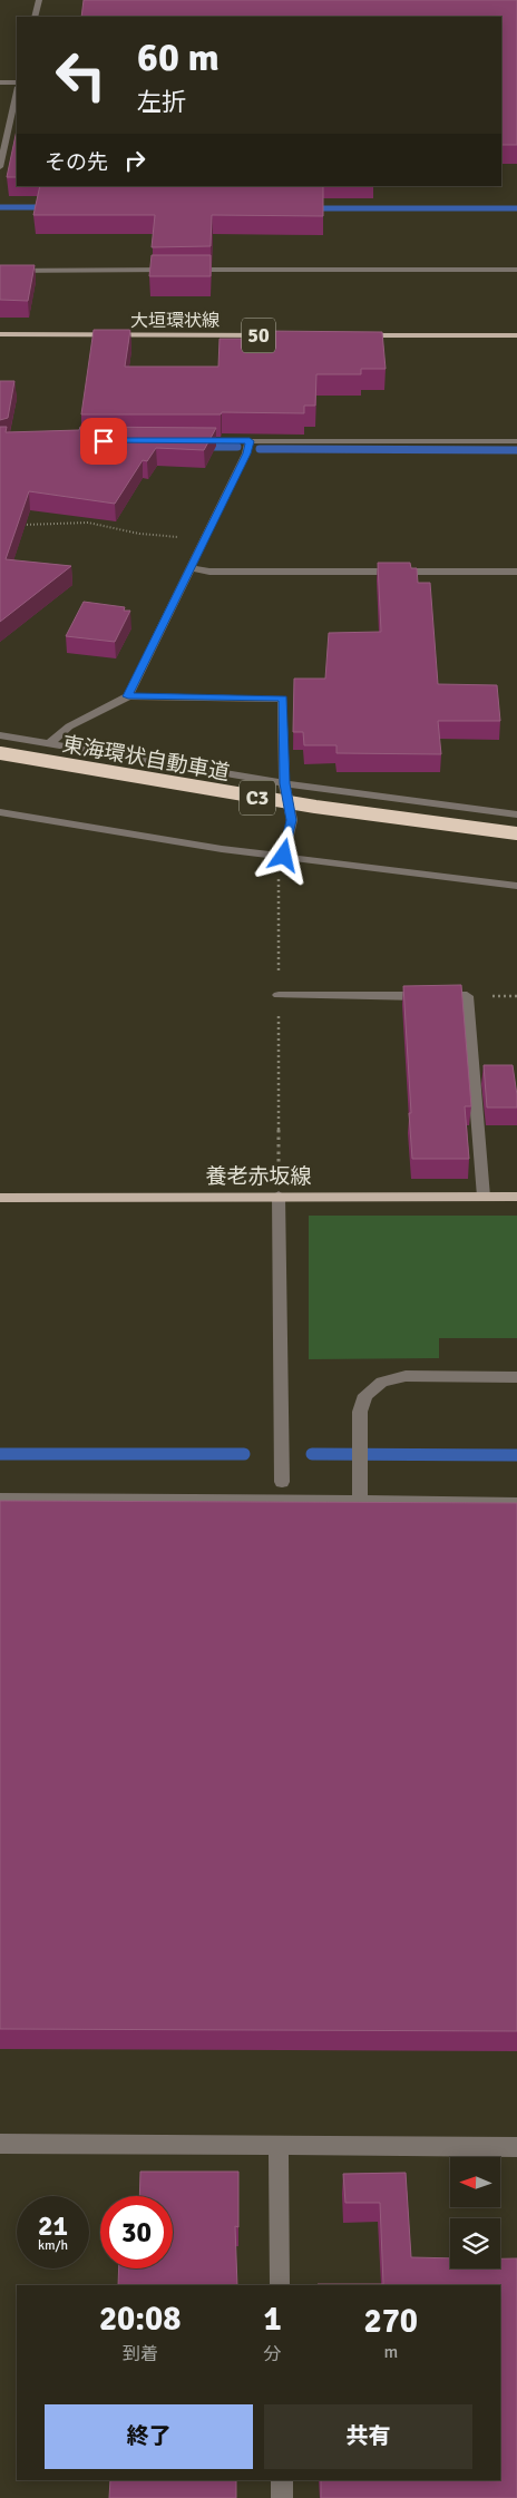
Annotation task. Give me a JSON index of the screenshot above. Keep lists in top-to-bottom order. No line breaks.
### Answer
{"streets":{"highway":["東海環状自動車道","C3"],"main road":["大垣環状線","50","養老赤坂線"]},"north":"left","page":{"turn":["60 m","左折"],"then":"その先","speed":"21 km/h","limit":"30","eta":["20:08","到着","1","分","270","m"],"buttons":["終了","共有"]}}
